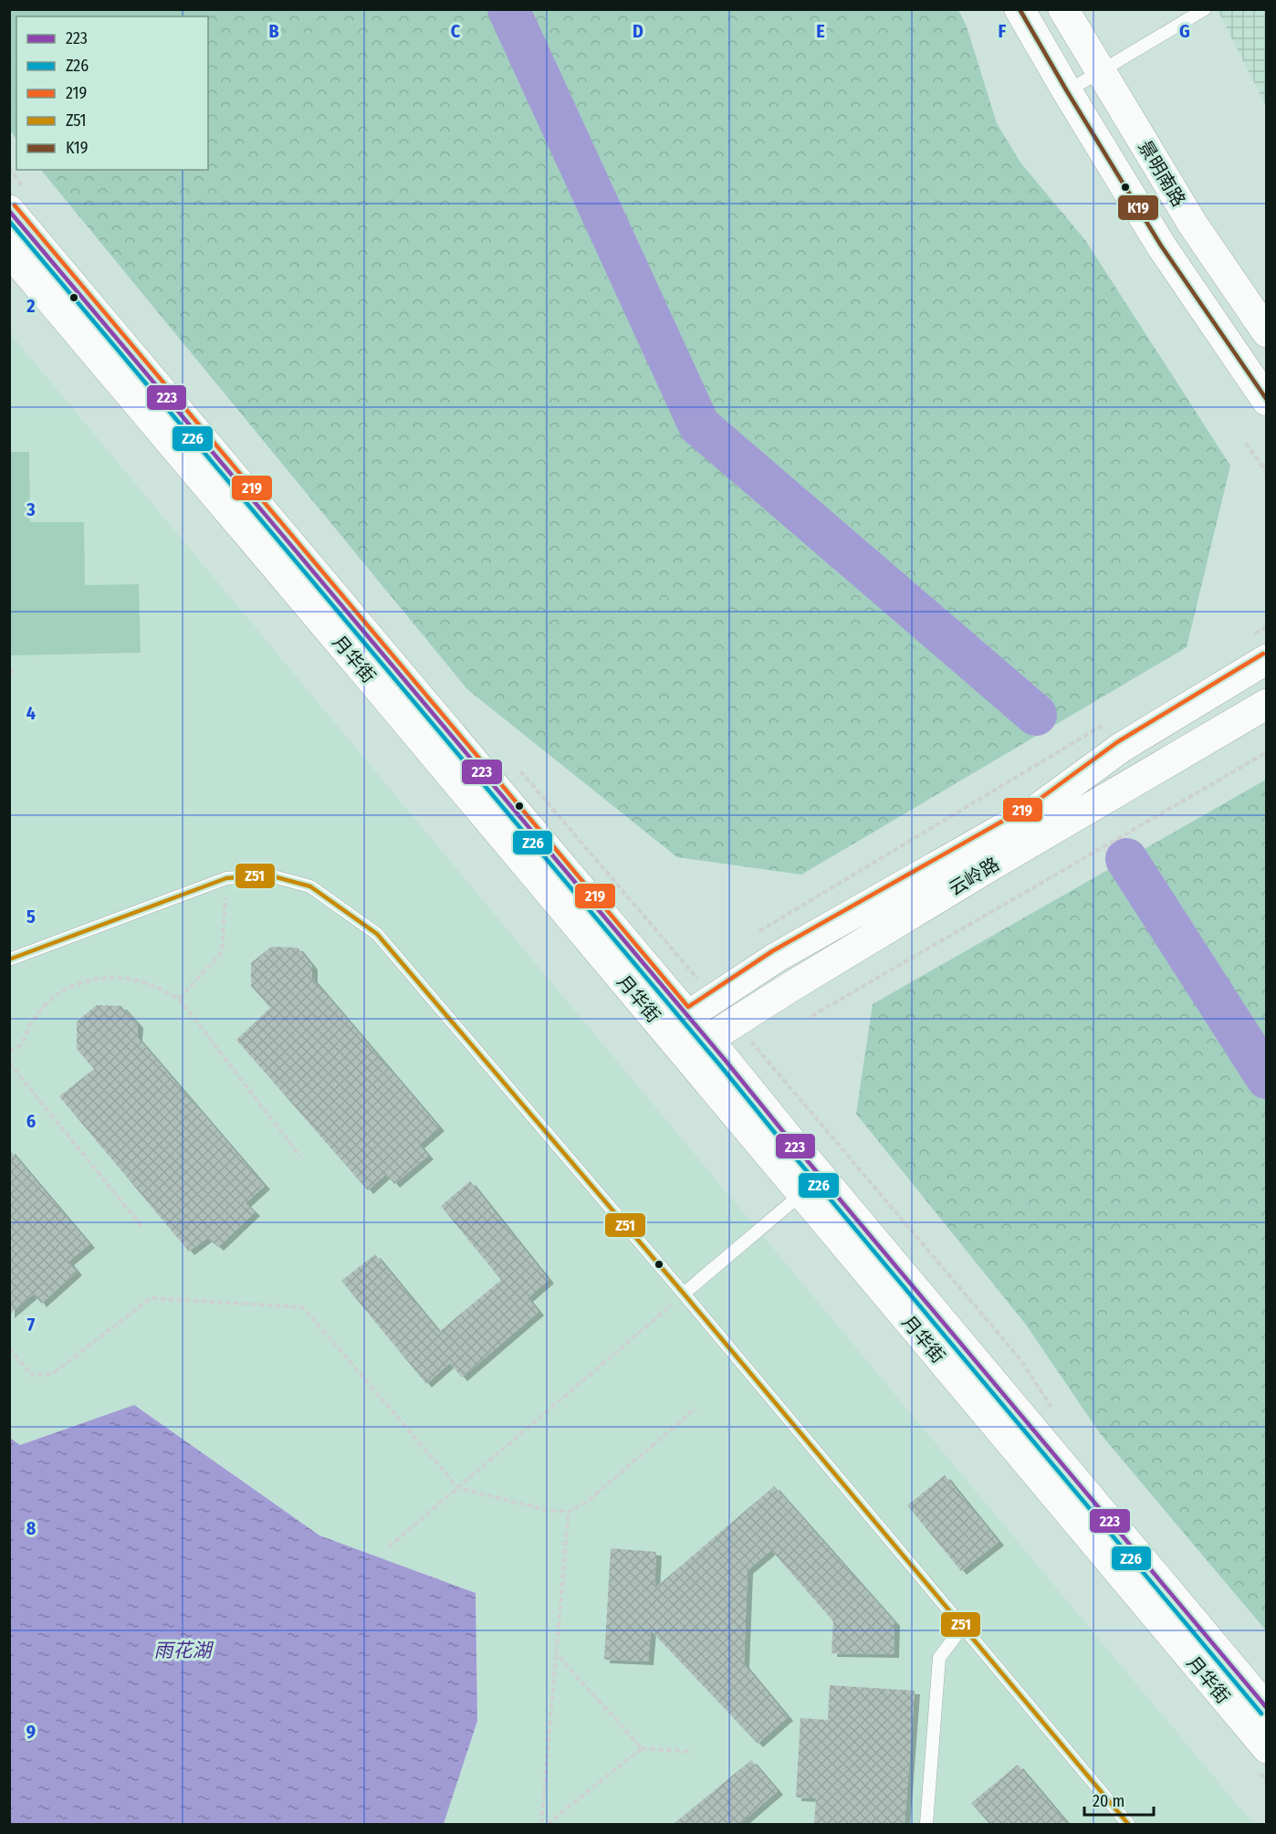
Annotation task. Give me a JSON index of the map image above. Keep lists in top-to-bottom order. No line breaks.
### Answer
{"streets":{"street":["景明南路","月华街","云岭路"]},"crossings":[["月华街","云岭路"]],"water":["雨花湖"],"lines":["transit line K19","transit line 219","transit line 223","transit line Z26","transit line Z51"],"legend":["223","Z26","219","Z51","K19"],"scale_bar":"20 m","grid":{"columns":["B","C","D","E","F","G"],"rows":["2","3","4","5","6","7","8","9"]}}
